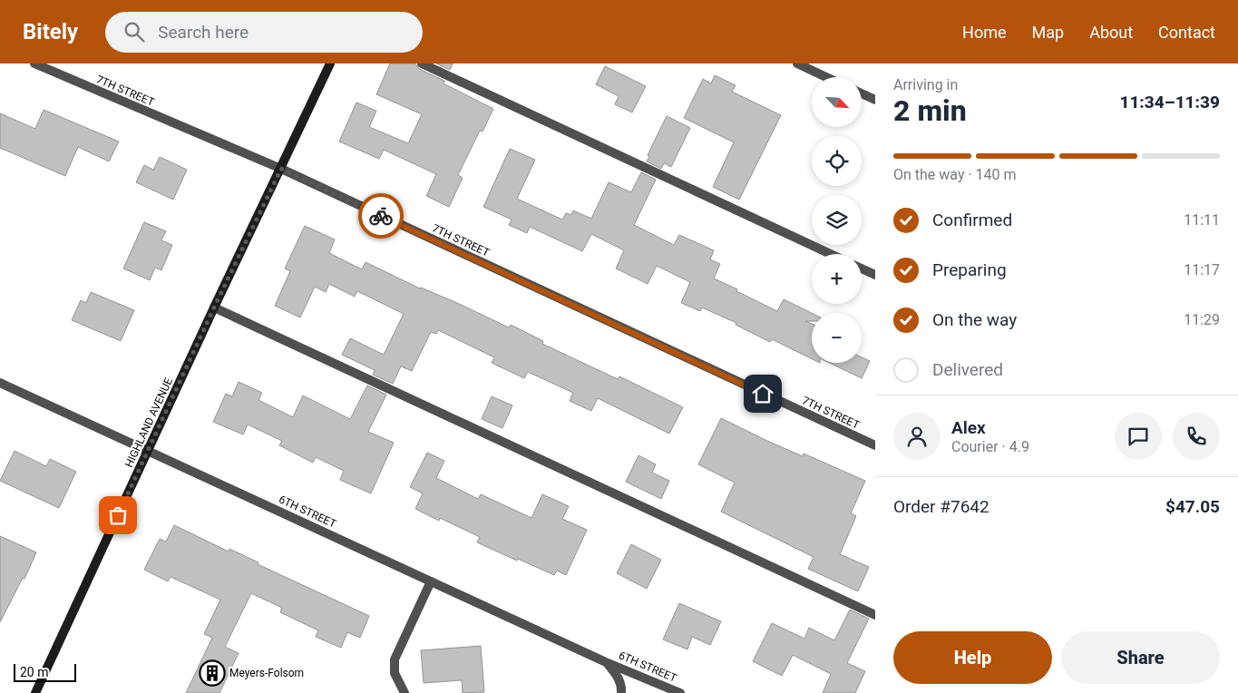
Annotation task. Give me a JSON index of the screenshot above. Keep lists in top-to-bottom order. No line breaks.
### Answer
{"streets":{"main road":["HIGHLAND AVENUE"],"street":["7TH STREET","6TH STREET"]},"crossings":[["7TH STREET","HIGHLAND AVENUE"],["HIGHLAND AVENUE","6TH STREET"]],"places":{"building":["Meyers-Folsom"]},"scale_bar":"20 m","north":"bottom right","page":{"header":"Bitely","search":"Search here","nav":["Home","Map","About","Contact"],"heading":["2 min","Arriving in","11:34–11:39"],"panel":["Alex","Courier · 4.9","Order #7642","$47.05"],"map_buttons":["+","−"],"bar":"On the way · 140 m","list":[["Confirmed","11:11"],["Preparing","11:17"],["On the way","11:29"],"Delivered"],"buttons":["Help","Share"],"scale":"20 m"}}
